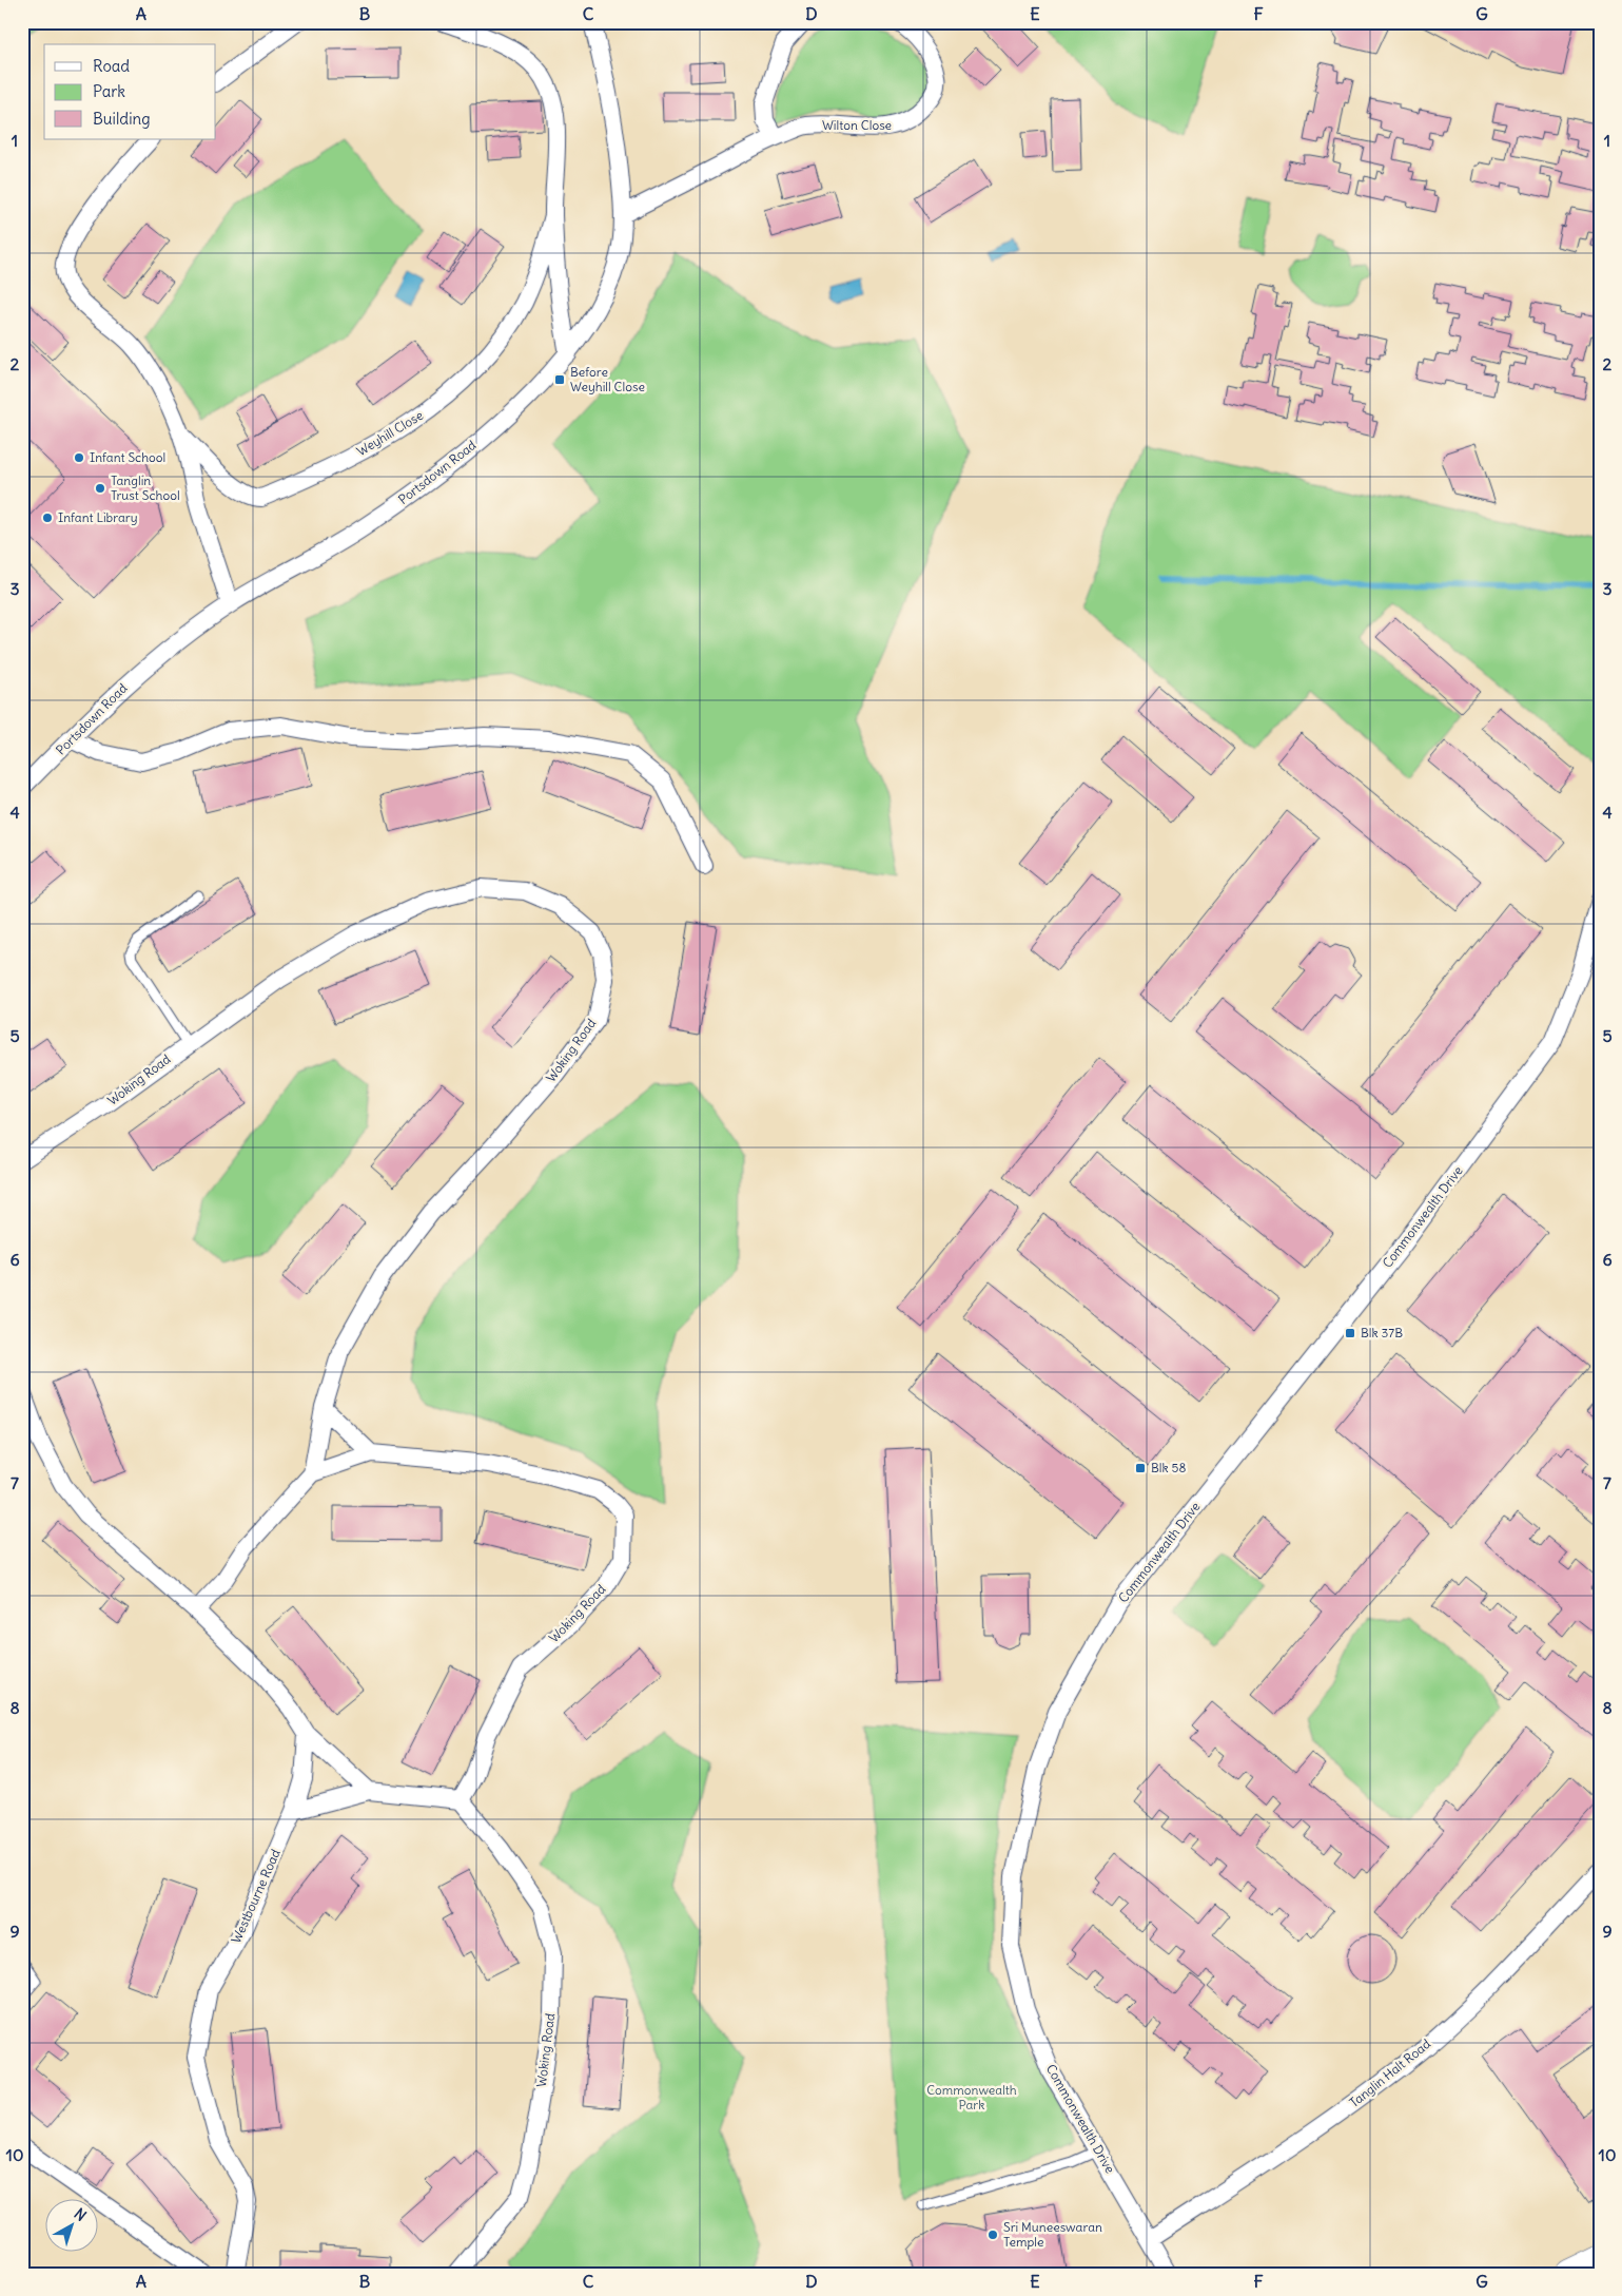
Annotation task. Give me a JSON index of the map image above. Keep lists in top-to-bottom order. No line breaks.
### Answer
{"streets":{"street":["Wilton Close","Weyhill Close","Portsdown Road","Woking Road","Commonwealth Drive","Westbourne Road","Tanglin Halt Road"]},"crossings":[["Wilton Close","Portsdown Road"],["Weyhill Close","Portsdown Road"],["Commonwealth Drive","Tanglin Halt Road"]],"parks":["Commonwealth Park"],"places":{"transit":["Before Weyhill Close","Blk 37B","Blk 58"],"other":["Infant School","Tanglin Trust School","Infant Library","Sri Muneeswaran Temple"]},"legend":["Road","Park","Building"],"north":"top right","grid":{"columns":["A","B","C","D","E","F","G"],"rows":["1","2","3","4","5","6","7","8","9","10"]}}
